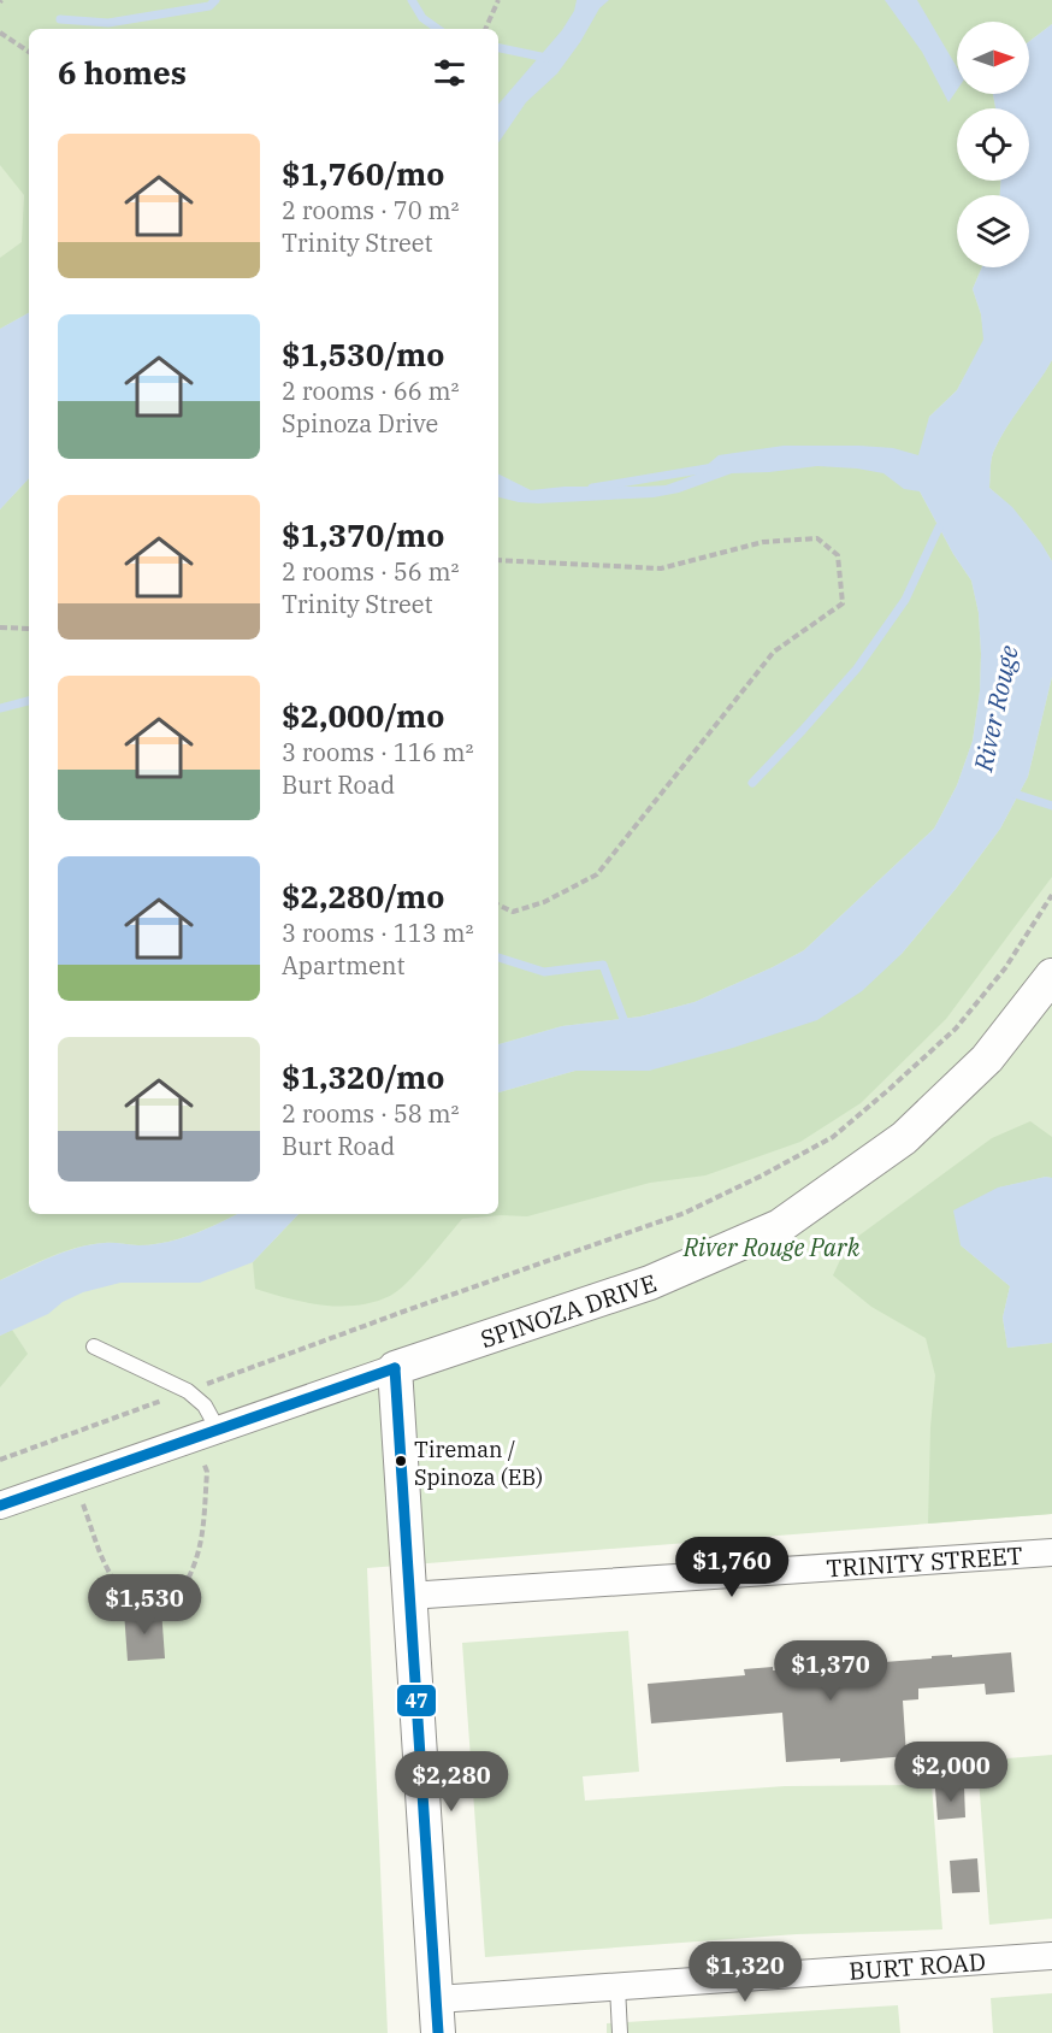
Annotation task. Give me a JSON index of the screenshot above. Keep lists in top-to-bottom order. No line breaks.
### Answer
{"streets":{"street":["SPINOZA DRIVE","TRINITY STREET","BURT ROAD"]},"water":["River Rouge"],"parks":["River Rouge Park"],"places":["Tireman / Spinoza (EB)"],"lines":["transit line 47"],"north":"right","page":{"heading":"6 homes","list":[{"name":"$1,760/mo","note":"2 rooms · 70 m² · Trinity Street"},{"name":"$1,530/mo","note":"2 rooms · 66 m² · Spinoza Drive"},{"name":"$1,370/mo","note":"2 rooms · 56 m² · Trinity Street"},{"name":"$2,000/mo","note":"3 rooms · 116 m² · Burt Road"},{"name":"$2,280/mo","note":"3 rooms · 113 m² · Apartment"},{"name":"$1,320/mo","note":"2 rooms · 58 m² · Burt Road"}],"price":["$1,760","$1,530","$1,370","$2,000","$2,280","$1,320"]}}
